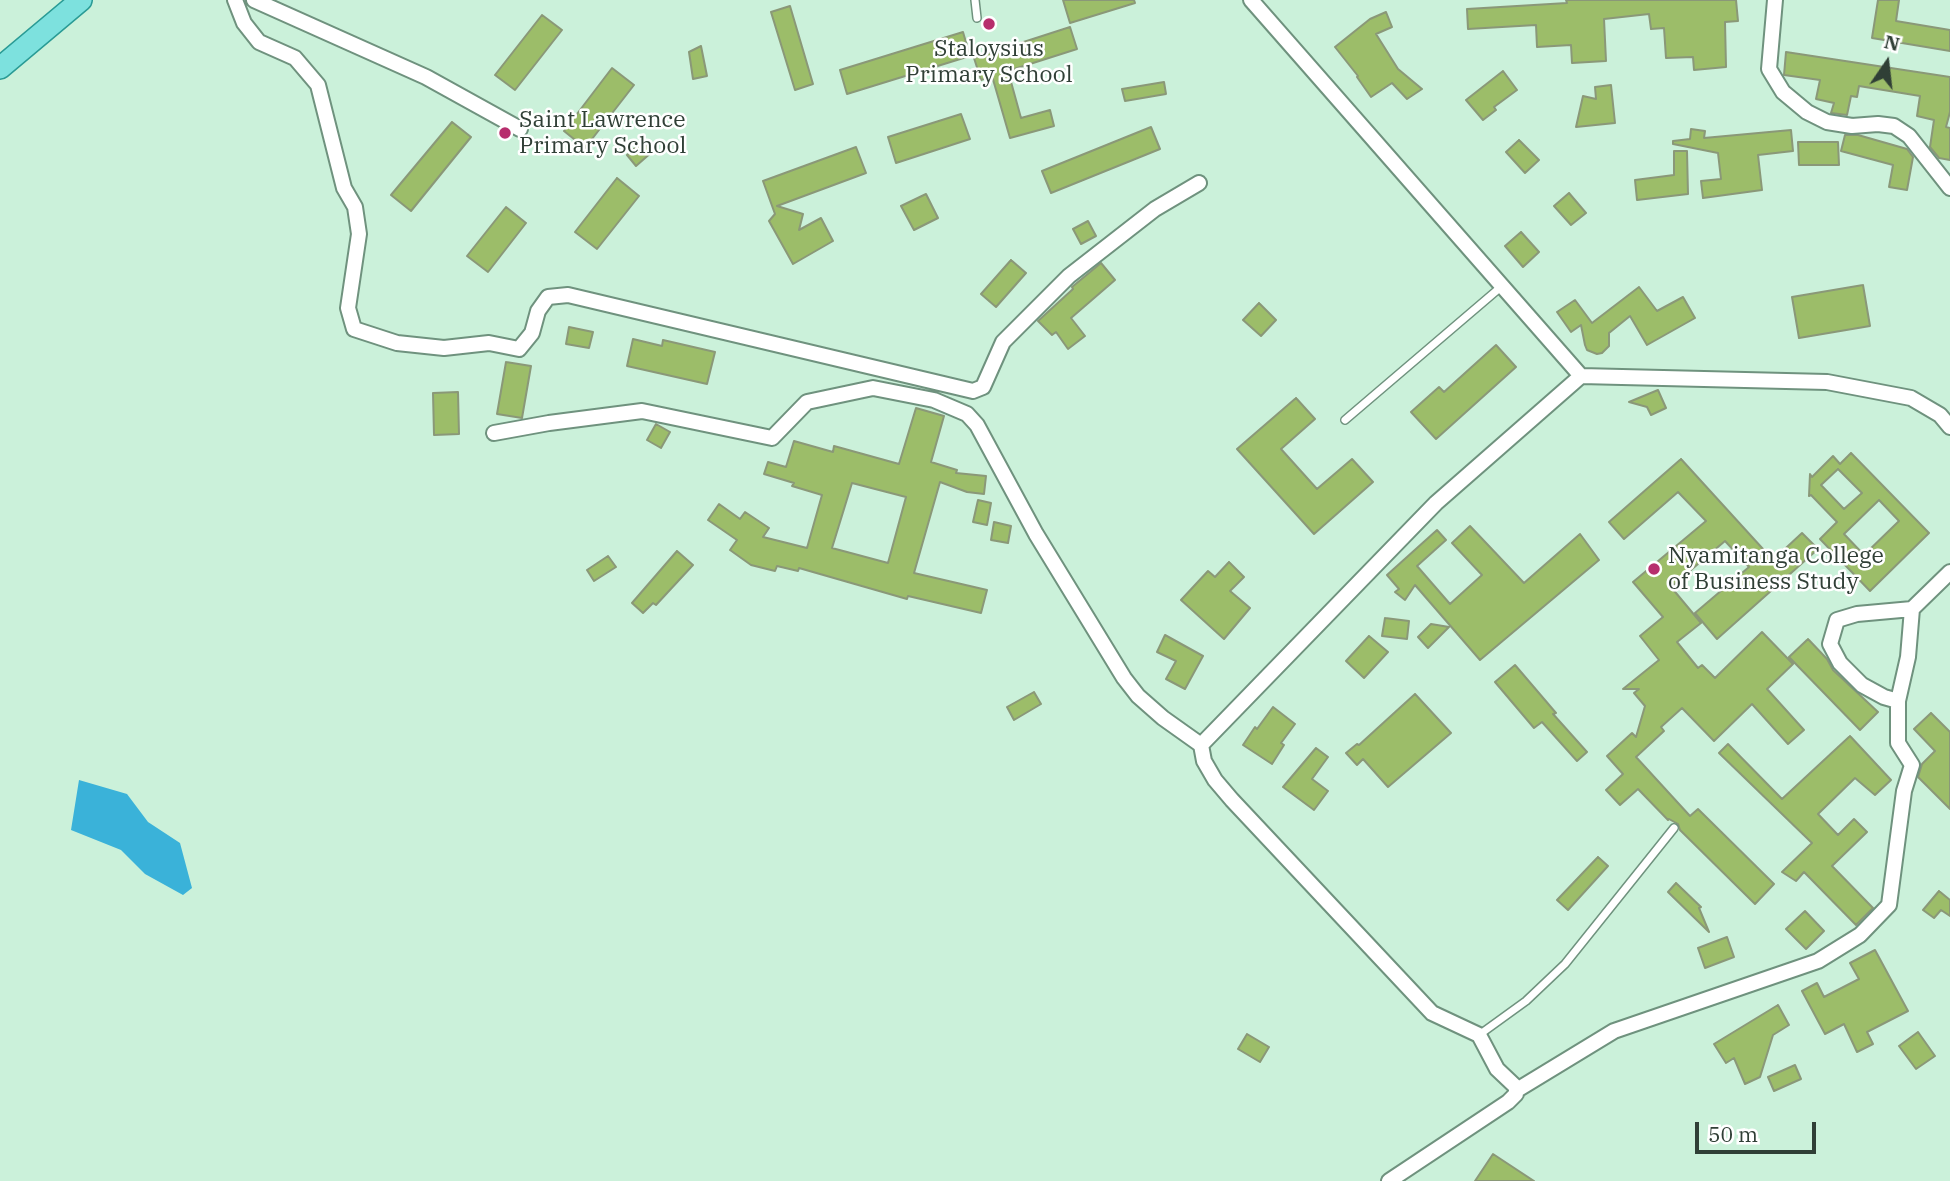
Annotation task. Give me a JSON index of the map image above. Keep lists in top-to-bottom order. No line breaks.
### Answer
{"places":["Staloysius Primary School","Saint Lawrence Primary School","Nyamitanga College of Business Study"],"scale_bar":"50 m","north":"top"}
